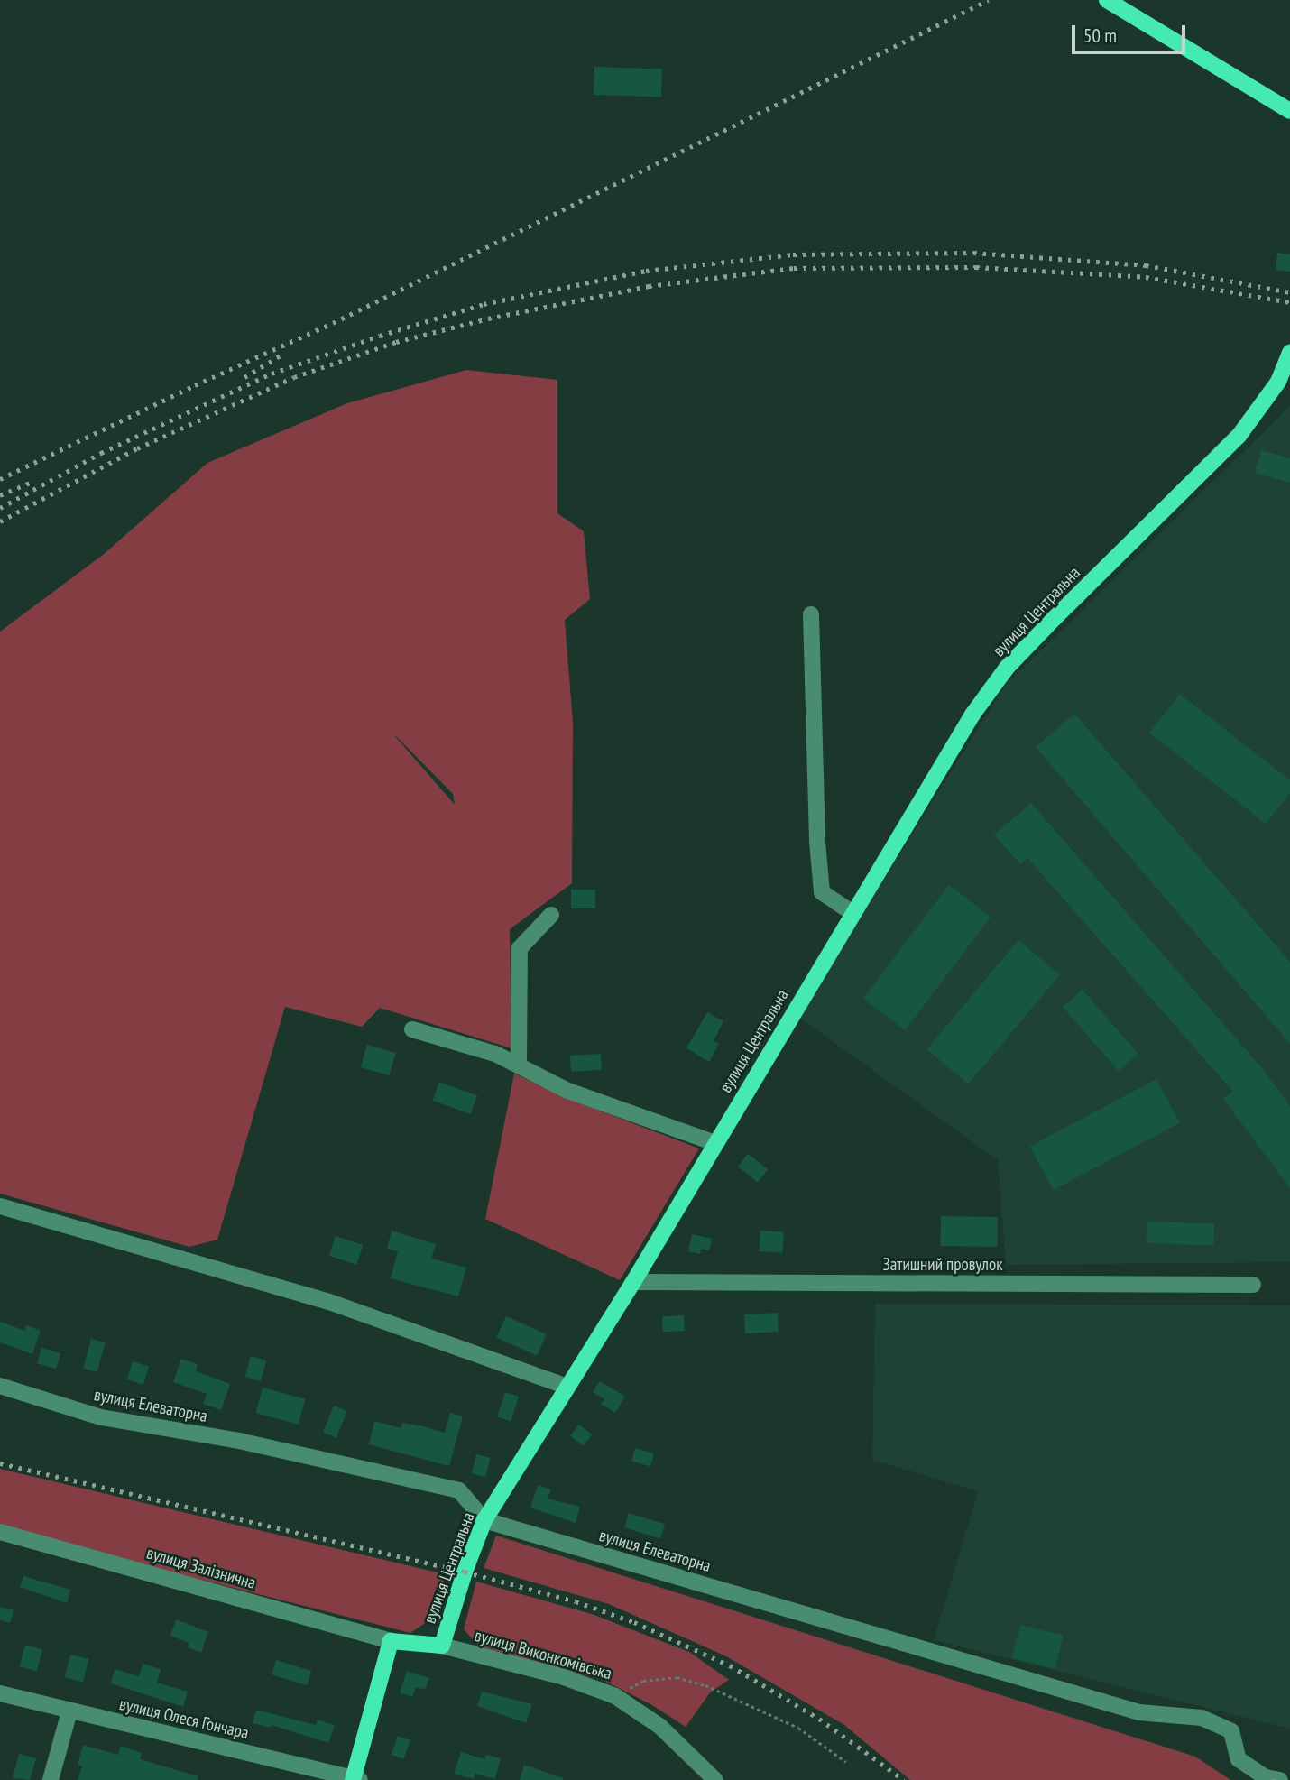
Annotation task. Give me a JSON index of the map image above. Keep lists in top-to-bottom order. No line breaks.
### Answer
{"streets":{"main road":["вулиця Центральна"],"street":["Затишний провулок","вулиця Елеваторна","вулиця Залізнична","вулиця Виконкомівська","вулиця Олеся Гончара"]},"crossings":[["вулиця Центральна","Затишний провулок"],["вулиця Центральна","вулиця Елеваторна"],["вулиця Центральна","вулиця Залізнична"],["вулиця Центральна","вулиця Виконкомівська"]],"scale_bar":"50 m"}
